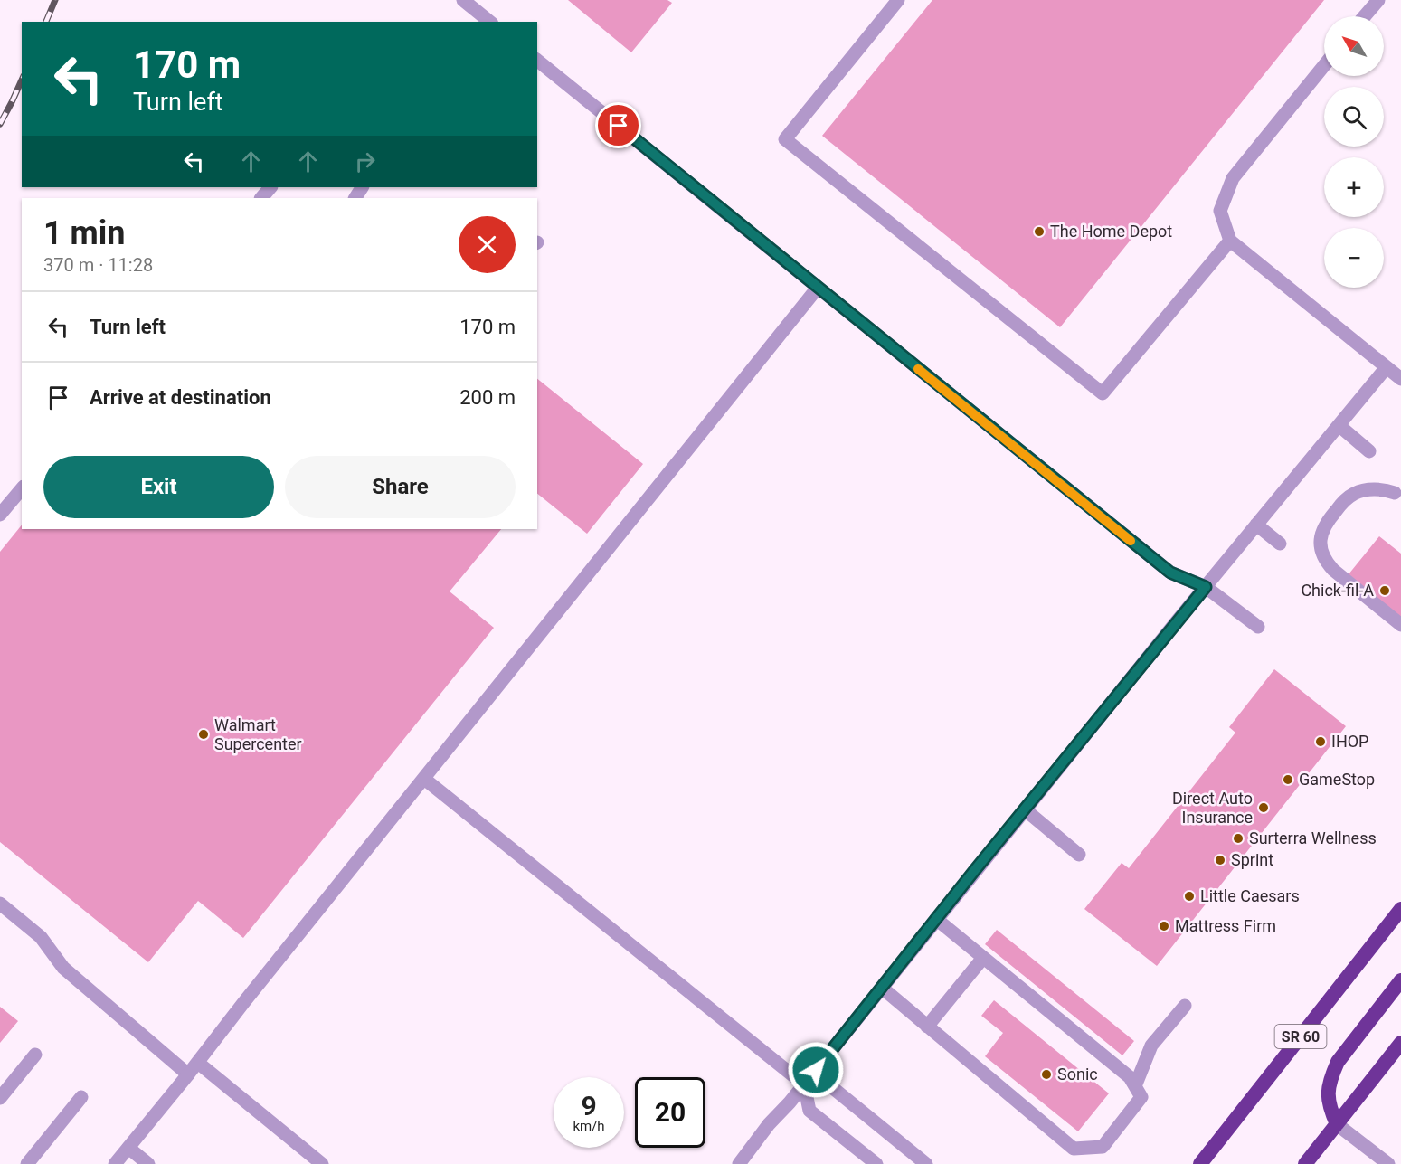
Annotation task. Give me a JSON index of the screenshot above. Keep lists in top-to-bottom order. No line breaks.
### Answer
{"streets":{"highway":["SR 60"]},"places":["The Home Depot","Chick-fil-A","Walmart Supercenter","IHOP","GameStop","Direct Auto Insurance","Surterra Wellness","Sprint","Little Caesars","Mattress Firm","Sonic"],"north":"top left","page":{"map_buttons":["+","−"],"turn":["170 m","Turn left"],"heading":["1 min","370 m · 11:28"],"list":[{"name":"Turn left","value":"170 m"},{"name":"Arrive at destination","value":"200 m"}],"buttons":["Exit","Share"],"speed":"9 km/h","limit":"20"}}
